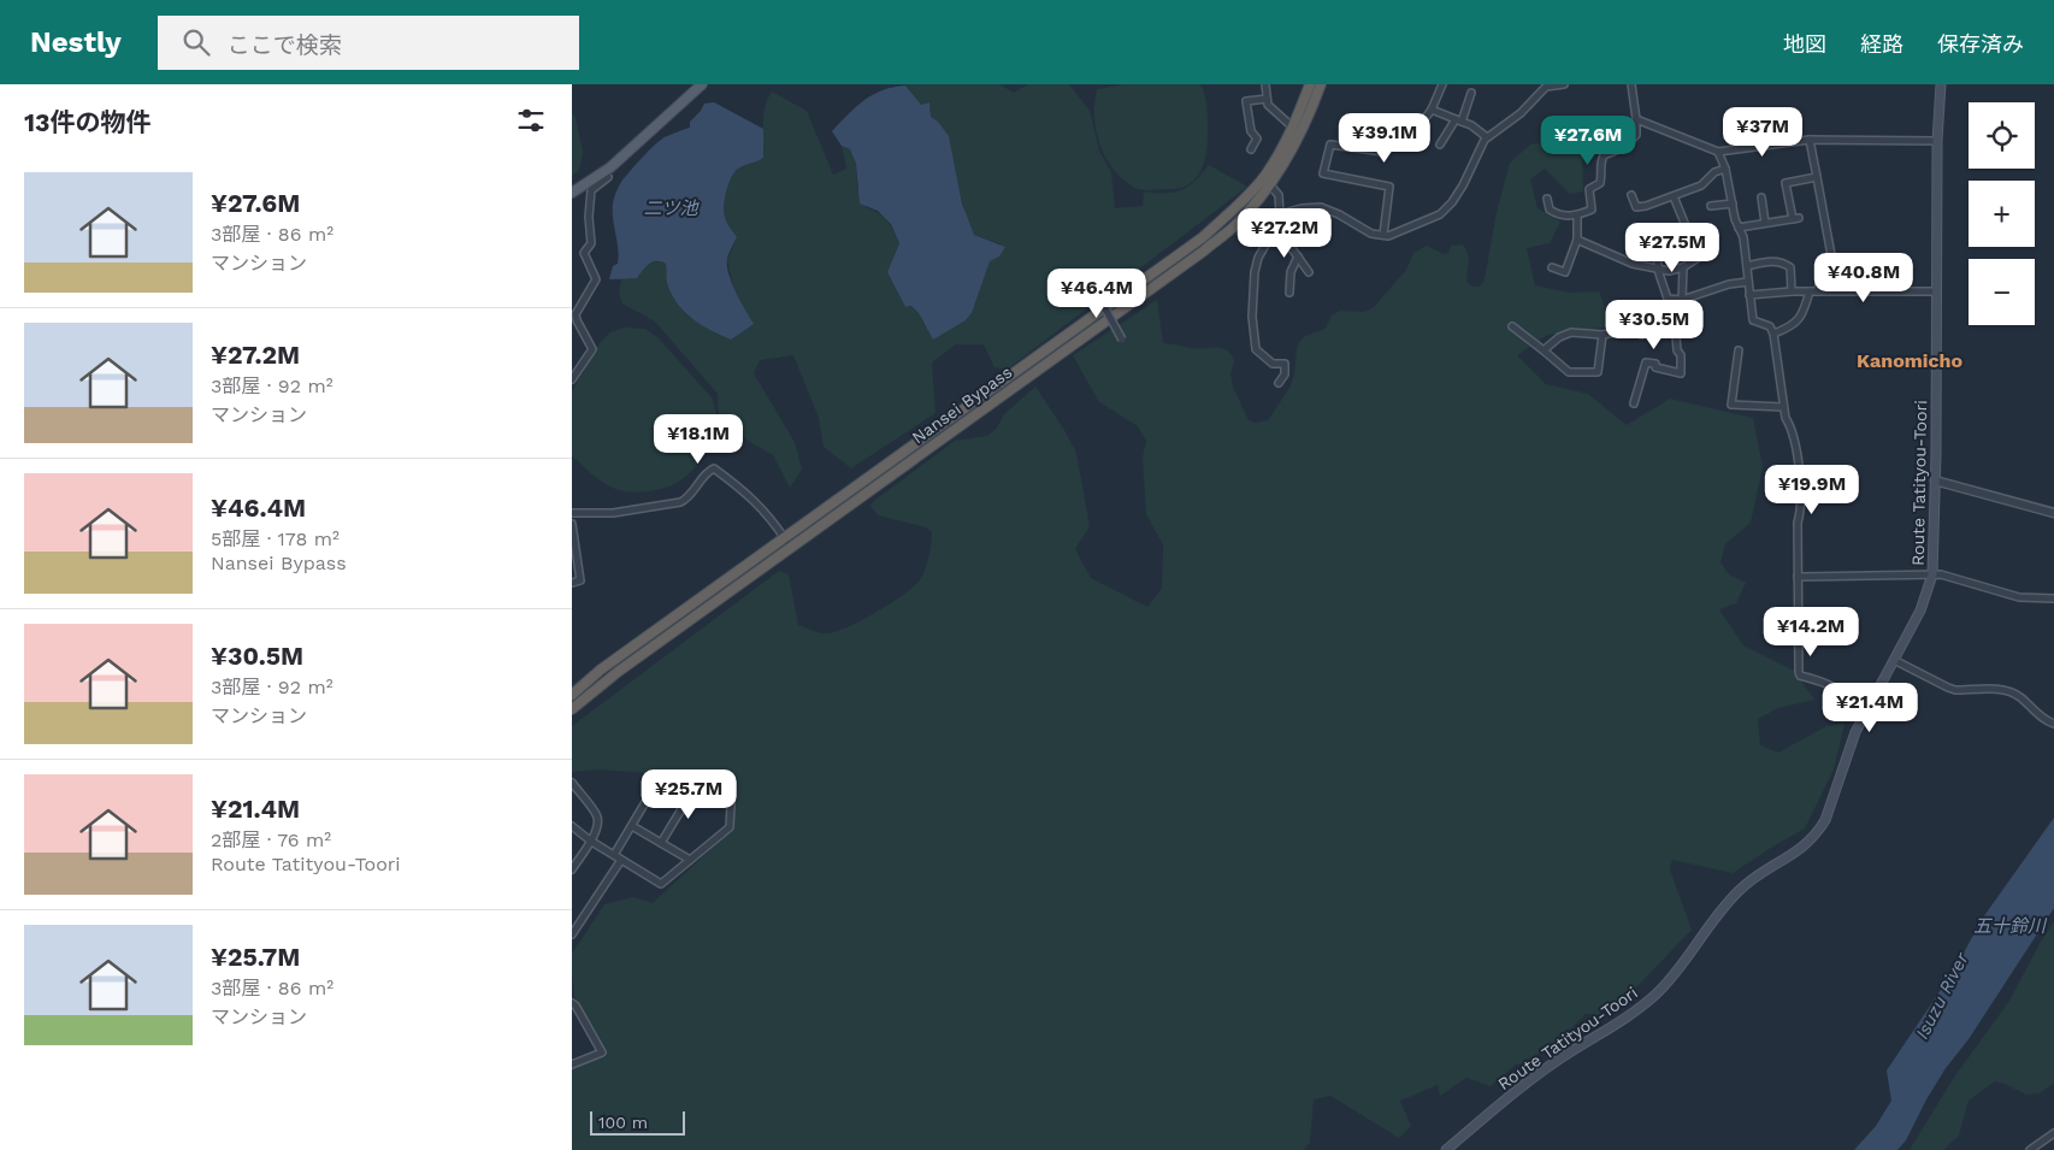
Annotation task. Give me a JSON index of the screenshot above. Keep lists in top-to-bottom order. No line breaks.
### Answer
{"streets":{"highway":["Nansei Bypass"],"main road":["Route Tatityou-Toori"]},"districts":["Kanomicho"],"water":["二ツ池","五十鈴川","Isuzu River"],"scale_bar":"100 m","page":{"header":"Nestly","search":"ここで検索","nav":["地図","経路","保存済み"],"heading":"13件の物件","map_buttons":["+","−"],"price":["¥37M","¥39.1M","¥27.6M","¥27.2M","¥27.5M","¥40.8M","¥46.4M","¥30.5M","¥18.1M","¥19.9M","¥14.2M","¥21.4M","¥25.7M"],"list":[{"name":"¥27.6M","note":"3部屋 · 86 m² · マンション"},{"name":"¥27.2M","note":"3部屋 · 92 m² · マンション"},{"name":"¥46.4M","note":"5部屋 · 178 m² · Nansei Bypass"},{"name":"¥30.5M","note":"3部屋 · 92 m² · マンション"},{"name":"¥21.4M","note":"2部屋 · 76 m² · Route Tatityou-Toori"},{"name":"¥25.7M","note":"3部屋 · 86 m² · マンション"}],"scale":"100 m"}}
